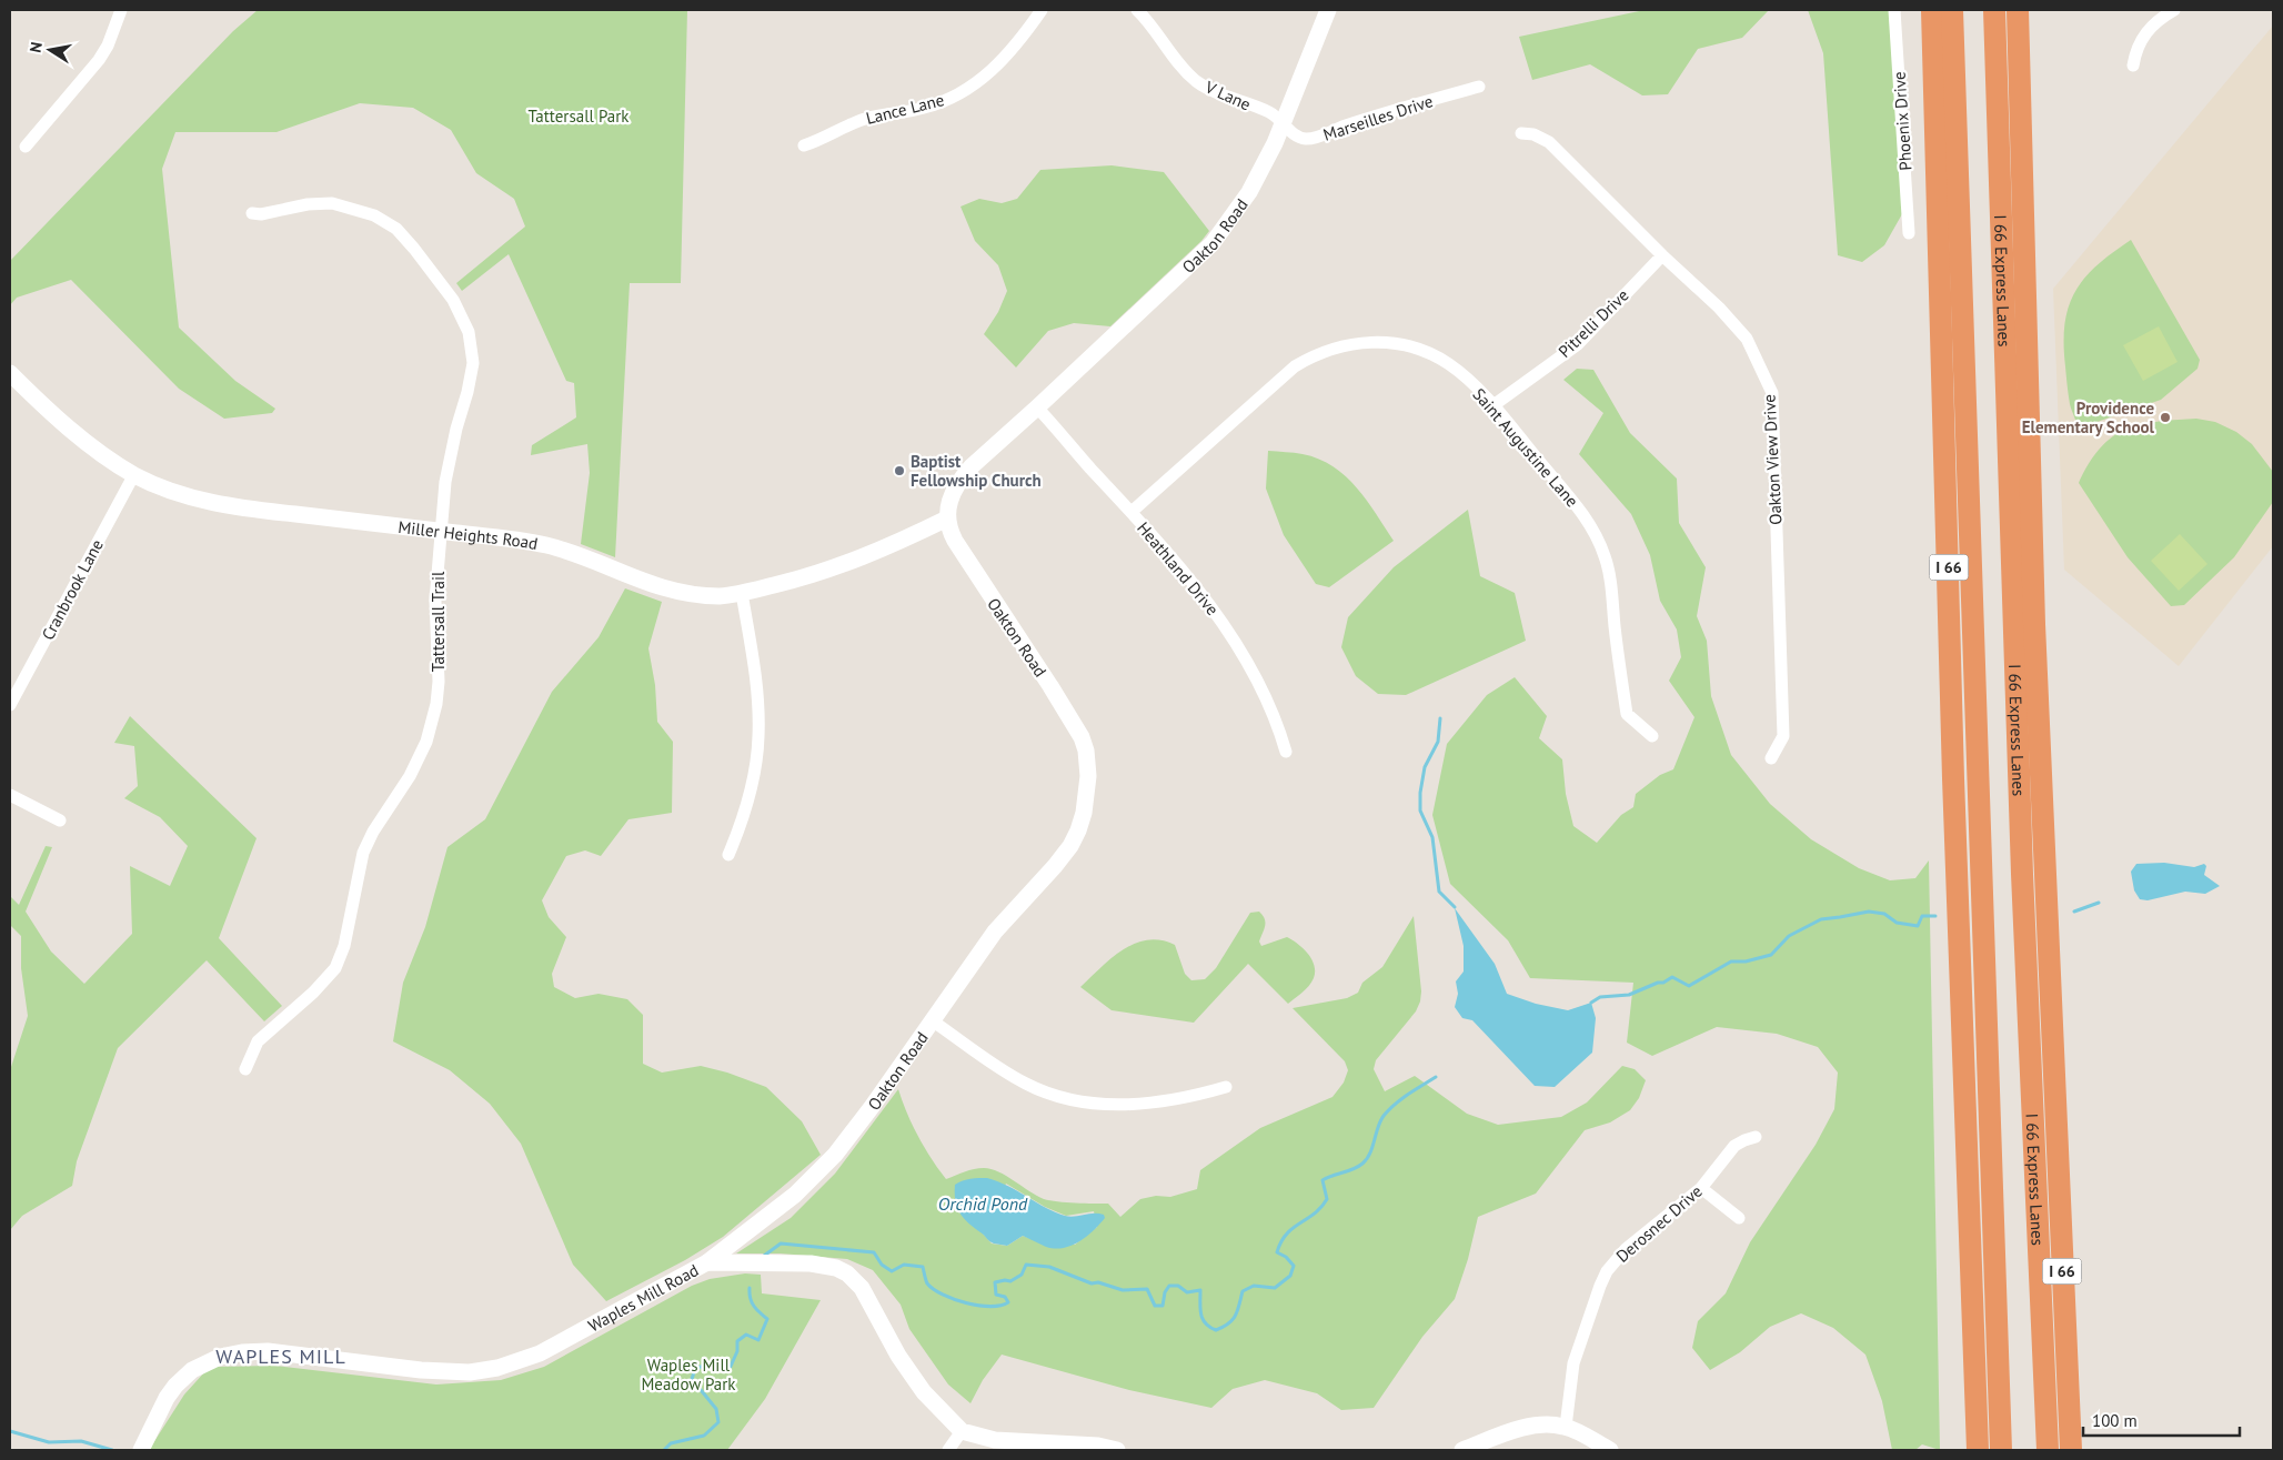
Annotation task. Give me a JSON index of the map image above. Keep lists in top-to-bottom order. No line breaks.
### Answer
{"streets":{"highway":["I 66 Express Lanes","I 66"],"street":["V Lane","Lance Lane","Marseilles Drive","Phoenix Drive","Oakton Road","Pitrelli Drive","Saint Augustine Lane","Oakton View Drive","Miller Heights Road","Heathland Drive","Cranbrook Lane","Tattersall Trail","Derosnec Drive","Waples Mill Road"]},"crossings":[["V Lane","Marseilles Drive"],["V Lane","Oakton Road"],["Marseilles Drive","Oakton Road"],["Oakton Road","Miller Heights Road"],["Oakton Road","Heathland Drive"],["Oakton Road","Waples Mill Road"],["Pitrelli Drive","Saint Augustine Lane"],["Pitrelli Drive","Oakton View Drive"],["Saint Augustine Lane","Heathland Drive"],["Miller Heights Road","Cranbrook Lane"],["Miller Heights Road","Tattersall Trail"]],"districts":["WAPLES MILL"],"water":["Orchid Pond"],"parks":["Tattersall Park","Waples Mill Meadow Park"],"places":["Providence Elementary School","Baptist Fellowship Church"],"scale_bar":"100 m","north":"left"}
